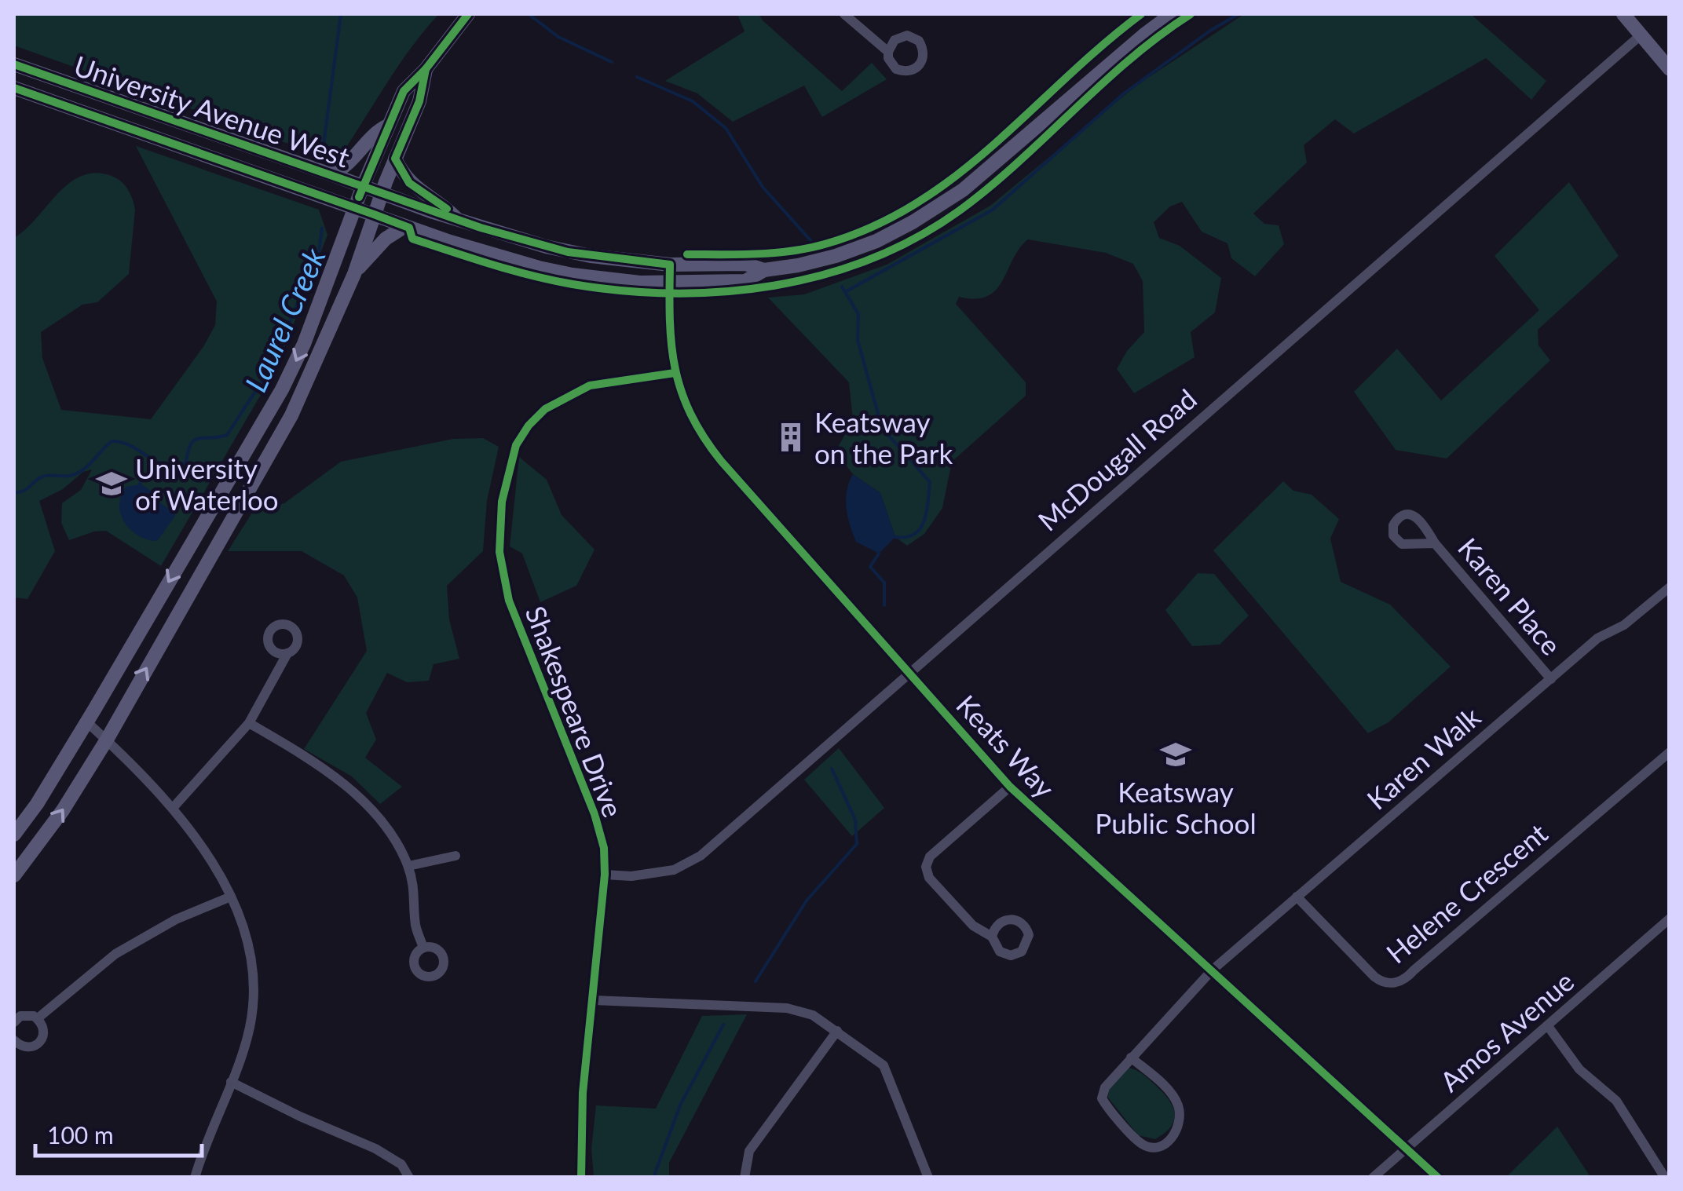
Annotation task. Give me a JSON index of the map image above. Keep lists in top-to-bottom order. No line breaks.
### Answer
{"streets":{"main road":["University Avenue West"],"street":["McDougall Road","Karen Place","Shakespeare Drive","Keats Way","Karen Walk","Helene Crescent","Amos Avenue"]},"crossings":[["University Avenue West","Keats Way"],["McDougall Road","Shakespeare Drive"],["McDougall Road","Keats Way"],["Karen Place","Karen Walk"],["Shakespeare Drive","Keats Way"],["Keats Way","Karen Walk"],["Keats Way","Amos Avenue"],["Karen Walk","Helene Crescent"]],"water":["Laurel Creek"],"places":{"building":["Keatsway on the Park"],"school or university":["University of Waterloo","Keatsway Public School"]},"scale_bar":"100 m"}
